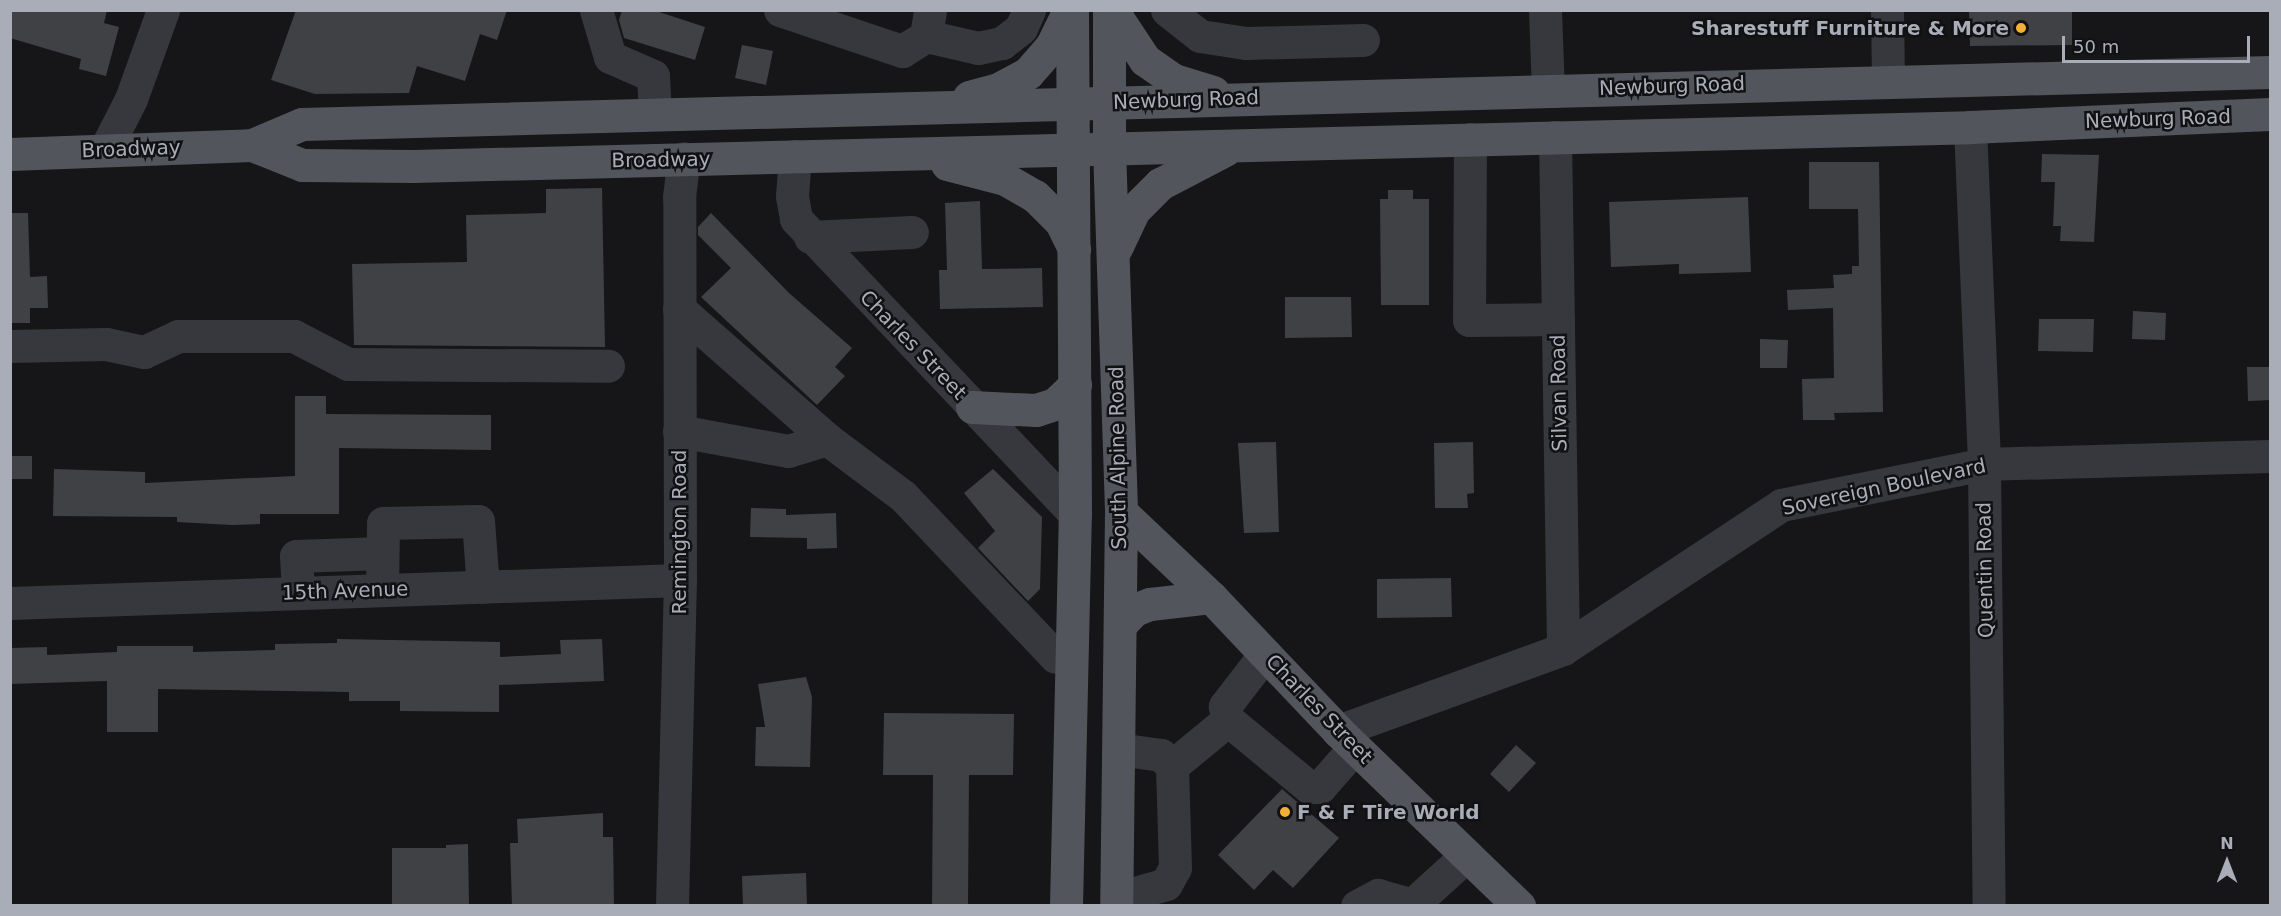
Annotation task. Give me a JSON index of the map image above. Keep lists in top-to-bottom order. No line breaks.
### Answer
{"streets":{"main road":["Newburg Road","Broadway","Charles Street","South Alpine Road"],"street":["Silvan Road","Sovereign Boulevard","Remington Road","Quentin Road","15th Avenue"]},"crossings":[["Newburg Road","Broadway"],["Newburg Road","Silvan Road"],["Newburg Road","South Alpine Road"],["Newburg Road","Quentin Road"],["Broadway","Charles Street"],["Broadway","Remington Road"],["Charles Street","South Alpine Road"],["Charles Street","Sovereign Boulevard"],["Silvan Road","Sovereign Boulevard"],["Sovereign Boulevard","Quentin Road"],["Remington Road","15th Avenue"]],"places":["Sharestuff Furniture & More","F & F Tire World"],"scale_bar":"50 m","north":"top"}
